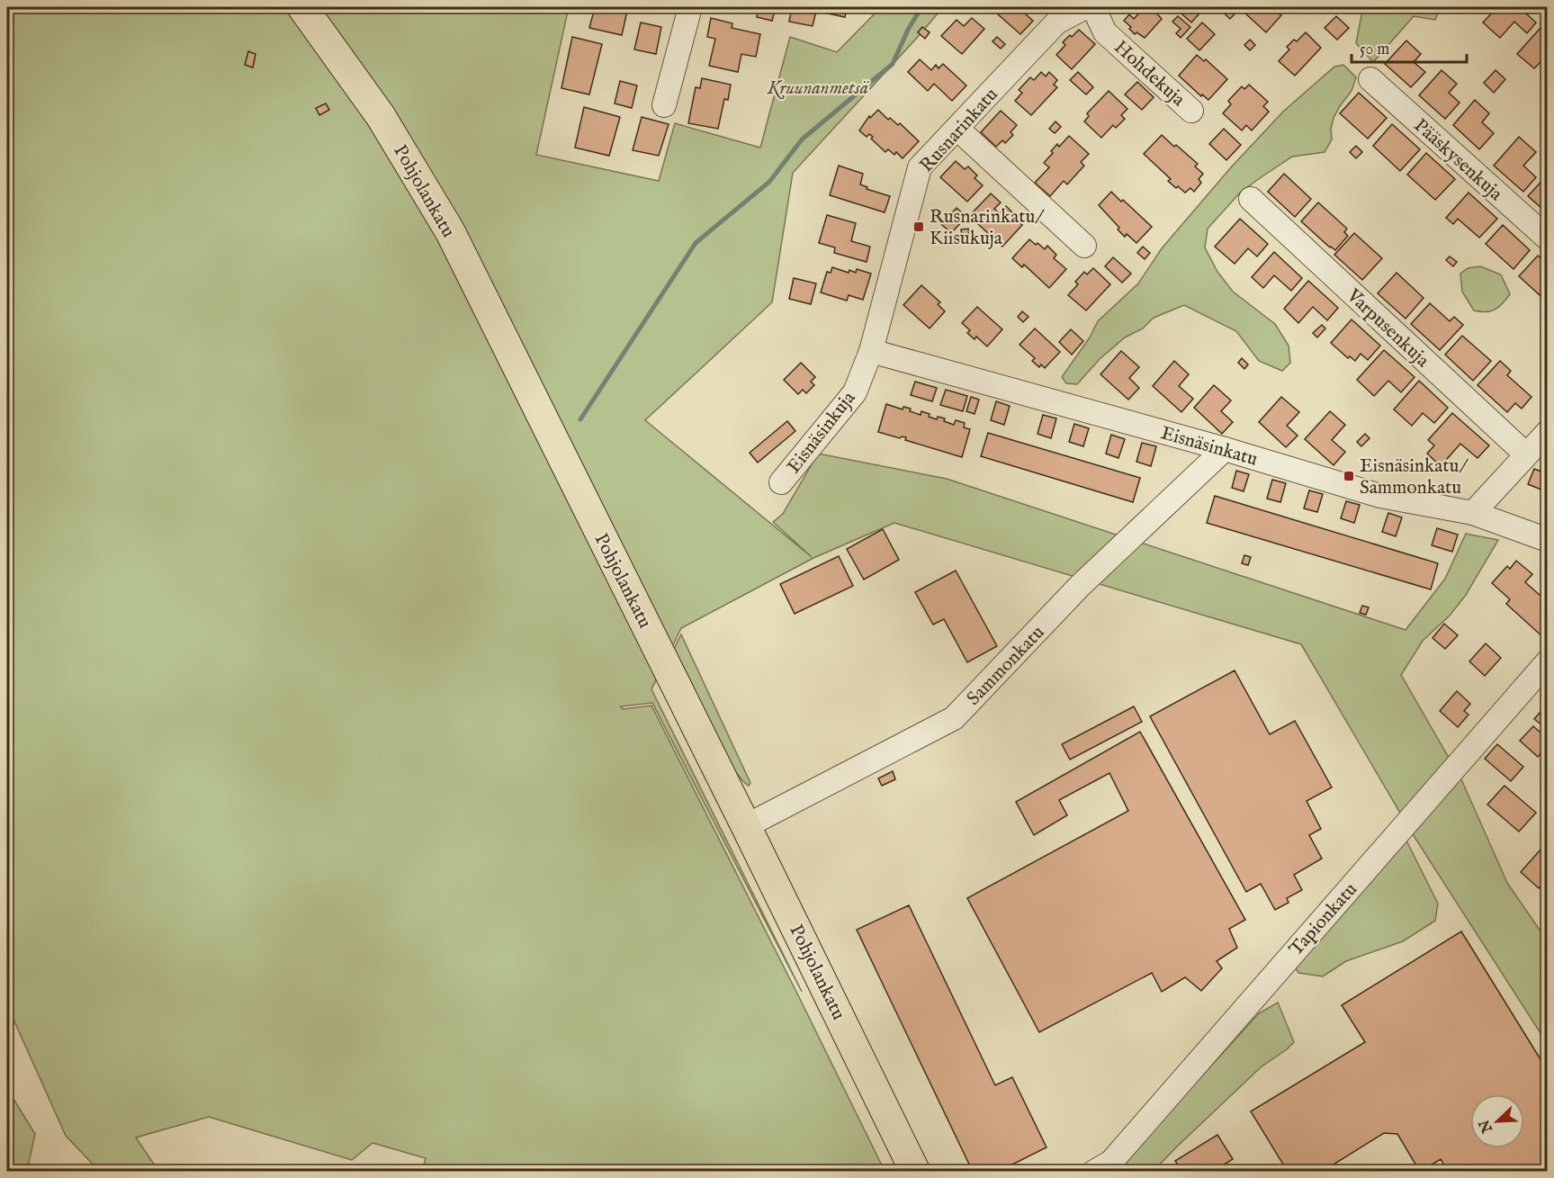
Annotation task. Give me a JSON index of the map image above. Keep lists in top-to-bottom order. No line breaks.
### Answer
{"streets":{"main road":["Pohjolankatu"],"street":["Hohdekuja","Rusnarinkatu","Pääskysenkuja","Varpusenkuja","Eisnäsinkuja","Eisnäsinkatu","Sammonkatu","Tapionkatu"]},"crossings":[["Rusnarinkatu","Eisnäsinkuja"],["Rusnarinkatu","Eisnäsinkatu"],["Pohjolankatu","Sammonkatu"],["Eisnäsinkuja","Eisnäsinkatu"],["Eisnäsinkatu","Sammonkatu"]],"parks":["Kruunanmetsä"],"places":{"transit":["Rusnarinkatu/ Kiisukuja","Eisnäsinkatu/ Sammonkatu"]},"scale_bar":"50 m","north":"bottom left"}
